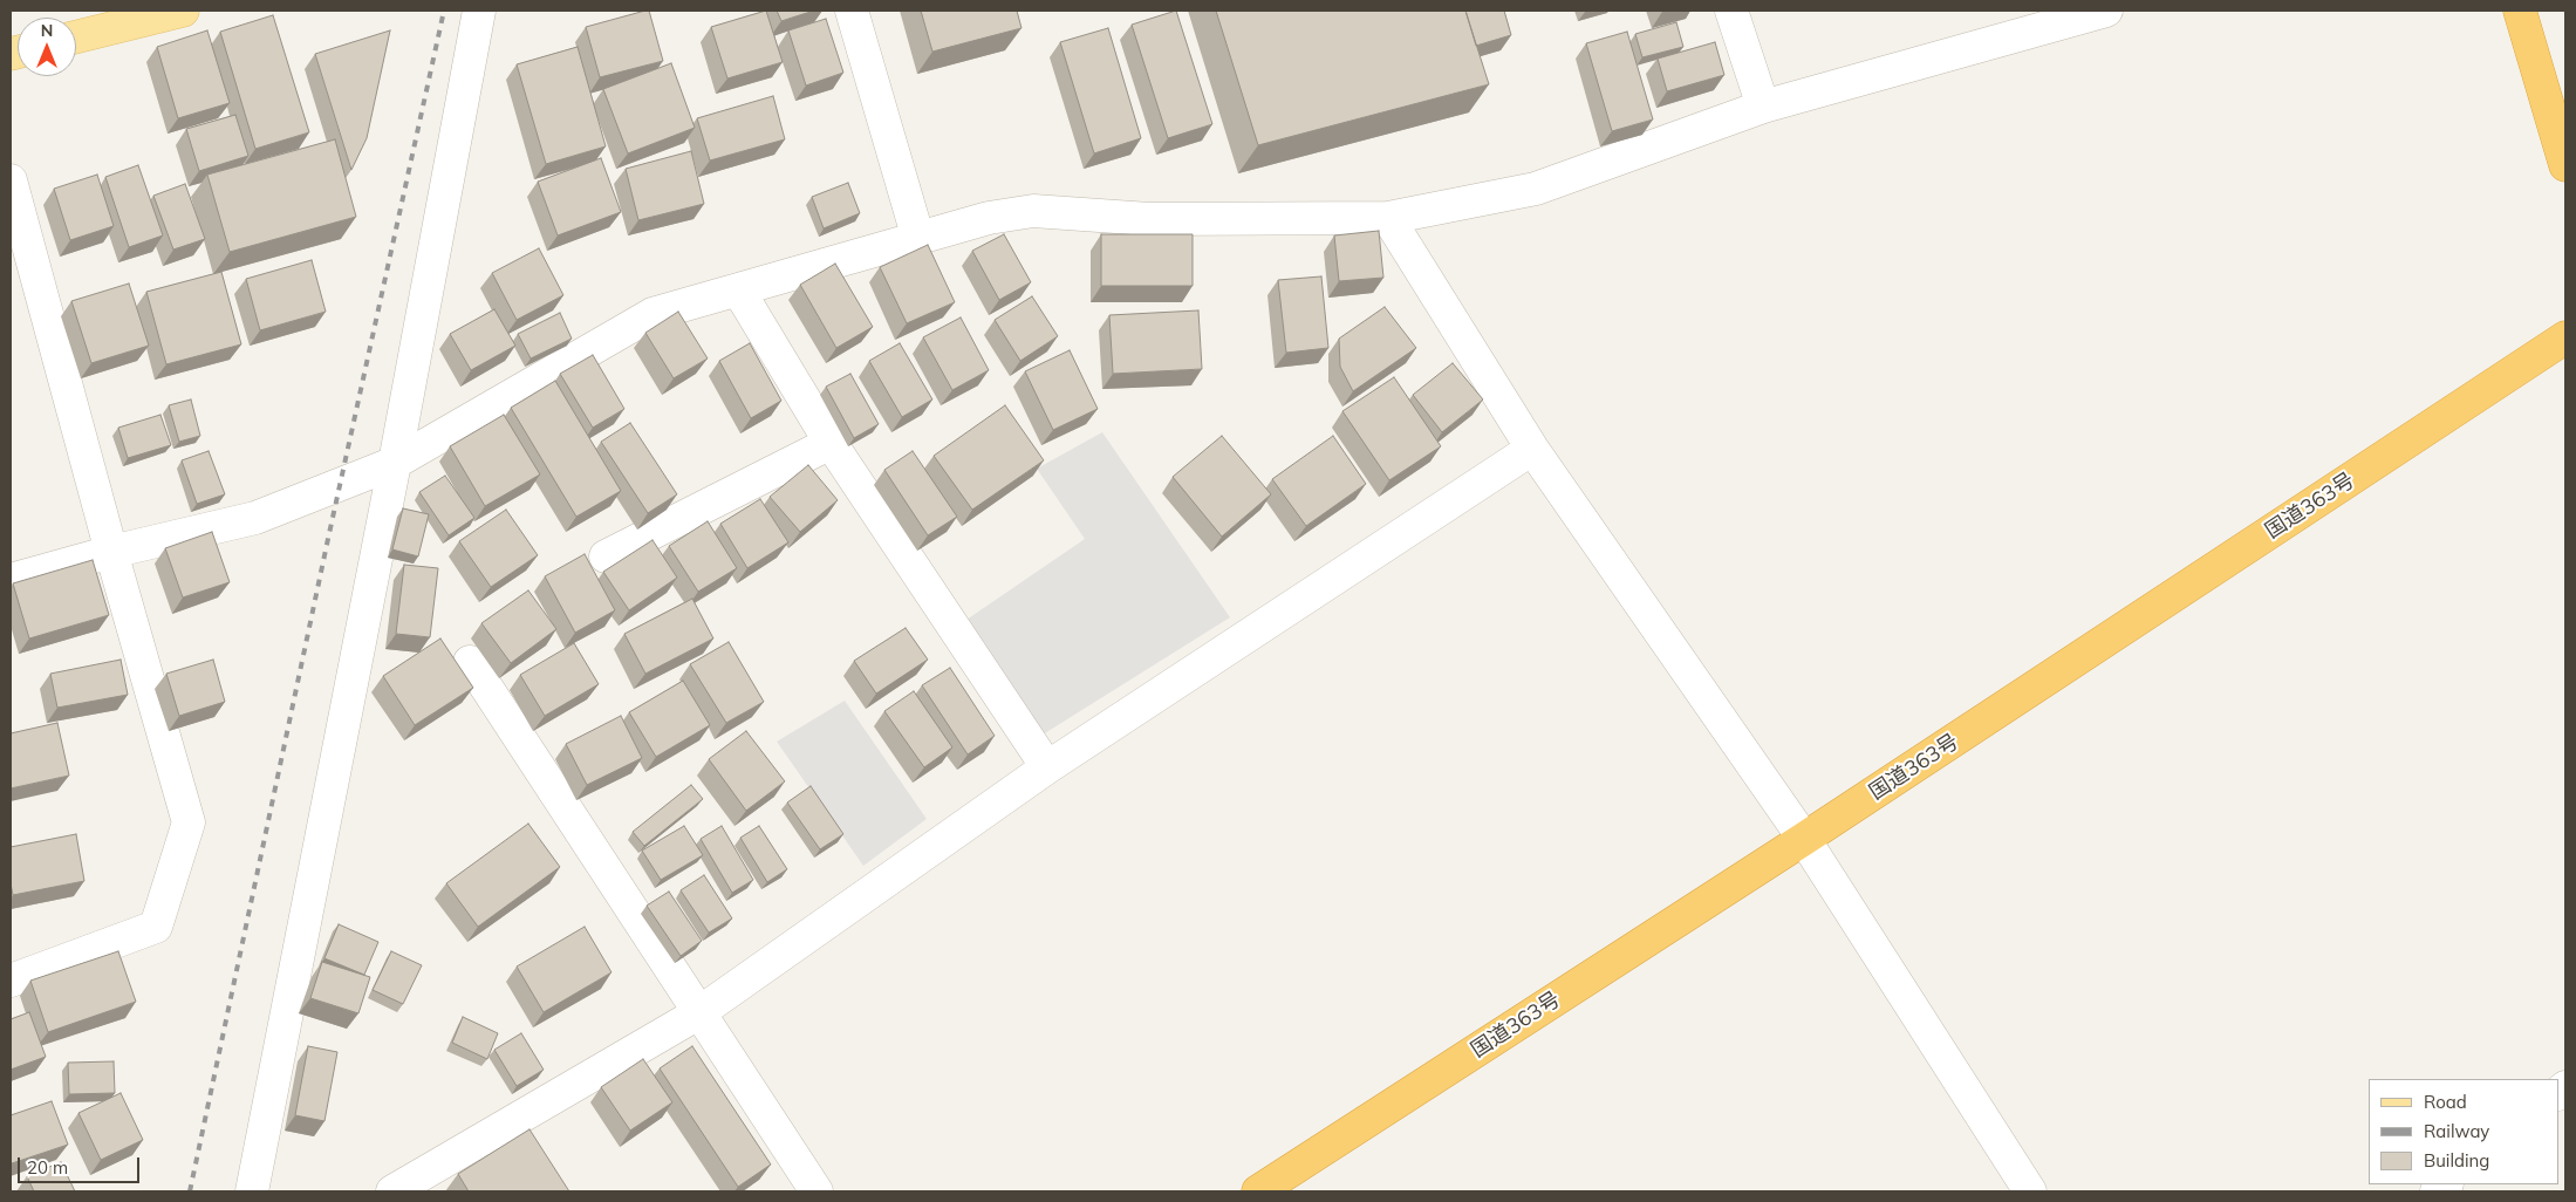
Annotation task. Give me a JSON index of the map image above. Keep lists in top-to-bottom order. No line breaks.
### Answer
{"streets":{"highway":["国道363号"]},"legend":["Road","Railway","Building"],"scale_bar":"20 m","north":"top"}
